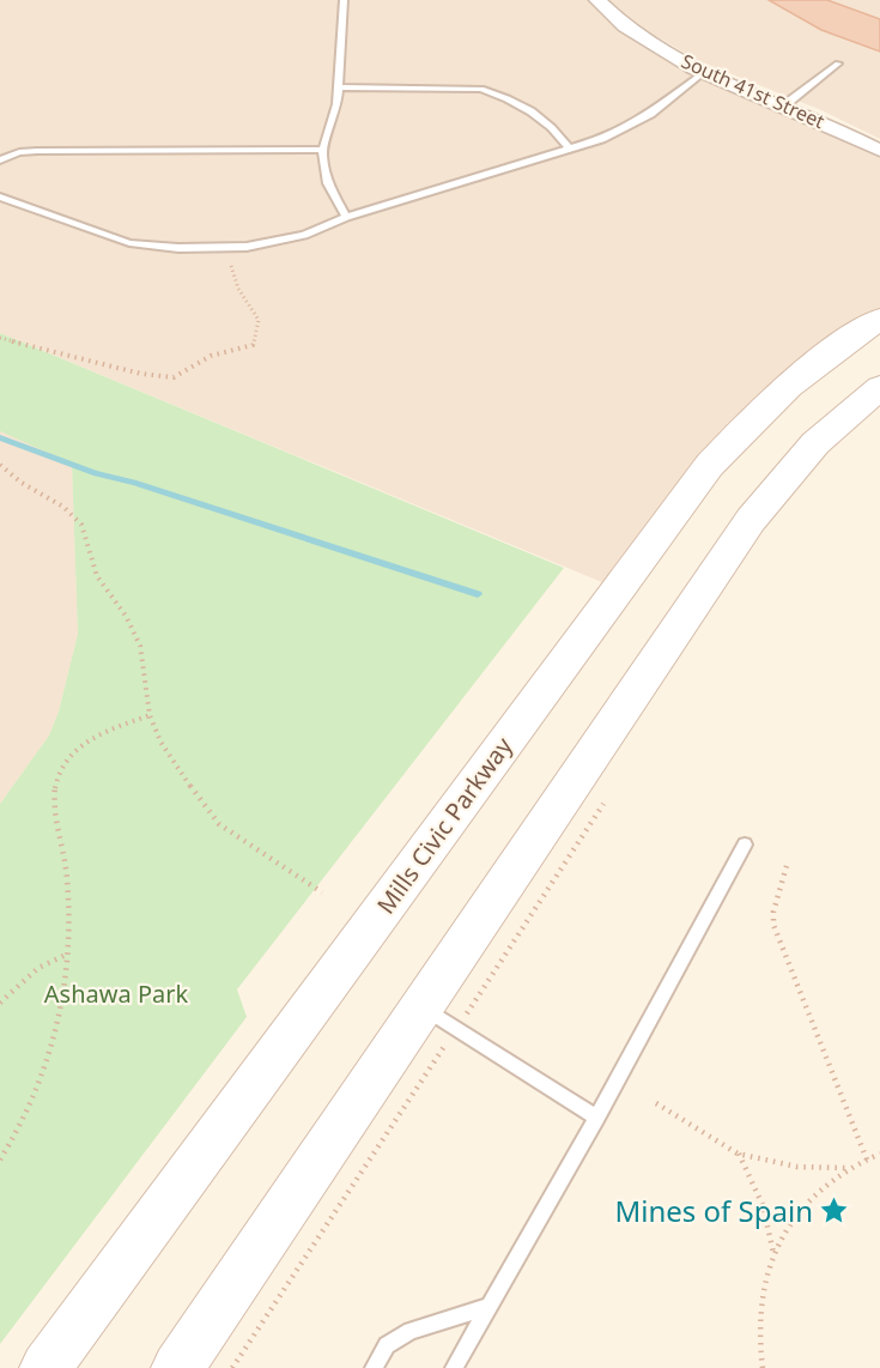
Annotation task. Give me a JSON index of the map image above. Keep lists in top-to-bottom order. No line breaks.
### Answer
{"streets":{"main road":["Mills Civic Parkway"],"street":["South 41st Street"]},"parks":["Ashawa Park"],"places":{"place":["Mines of Spain"]}}
